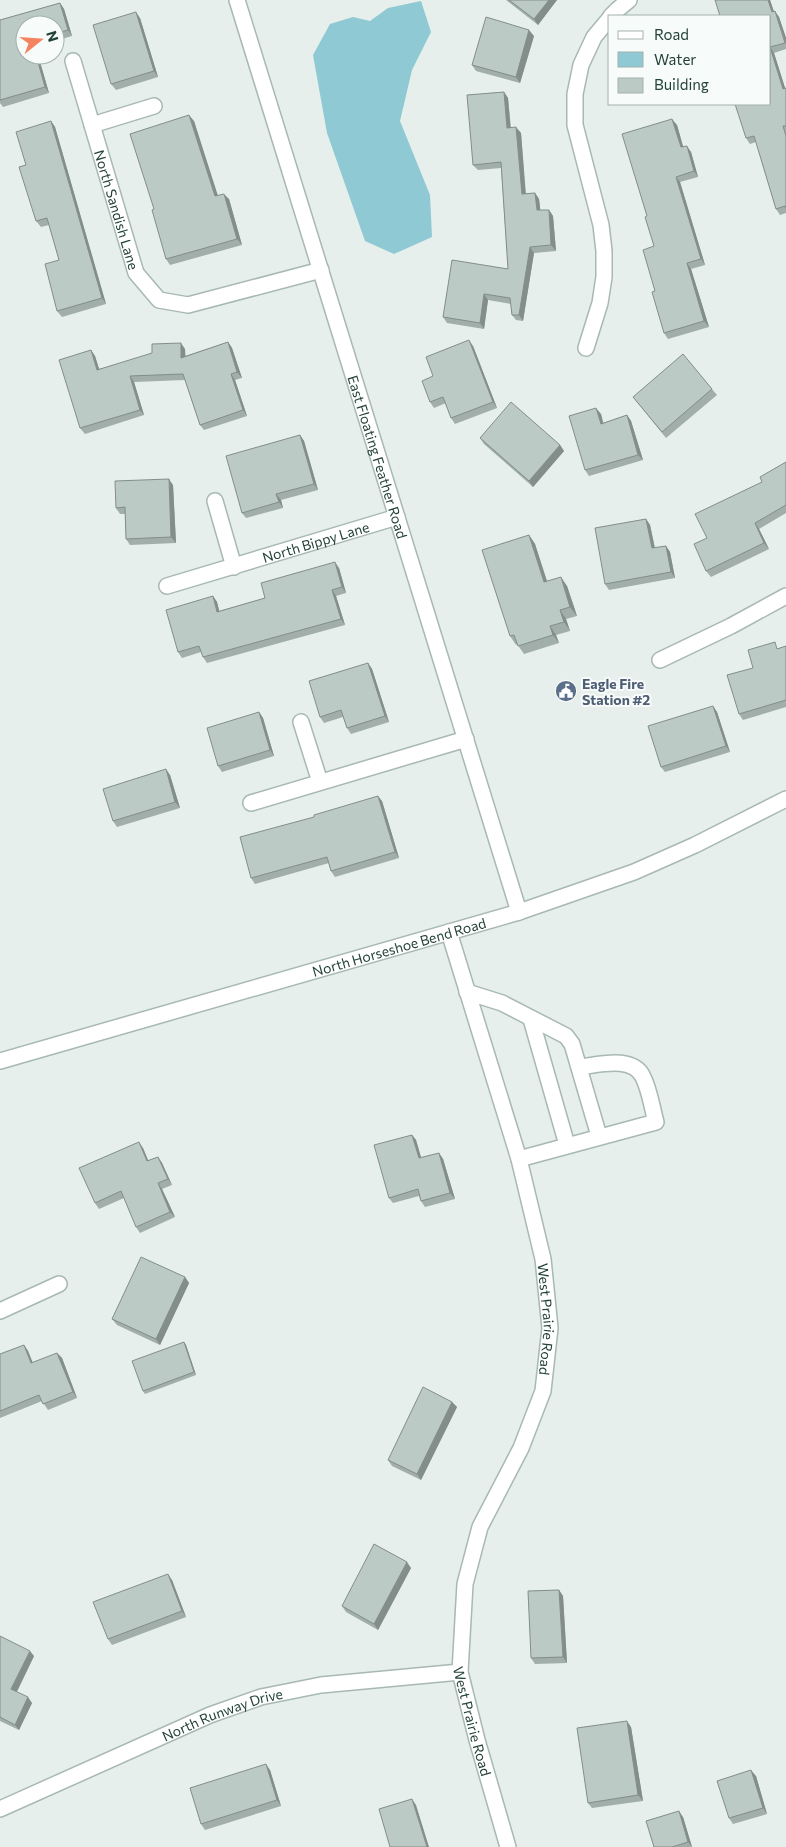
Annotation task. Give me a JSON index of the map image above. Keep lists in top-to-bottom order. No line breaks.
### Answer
{"streets":{"street":["North Sandish Lane","East Floating Feather Road","North Bippy Lane","North Horseshoe Bend Road","West Prairie Road","North Runway Drive"]},"crossings":[["North Sandish Lane","East Floating Feather Road"],["East Floating Feather Road","North Bippy Lane"],["East Floating Feather Road","North Horseshoe Bend Road"],["North Horseshoe Bend Road","West Prairie Road"],["West Prairie Road","North Runway Drive"]],"places":{"public building":["Eagle Fire Station #2"]},"legend":["Road","Water","Building"],"north":"right"}
